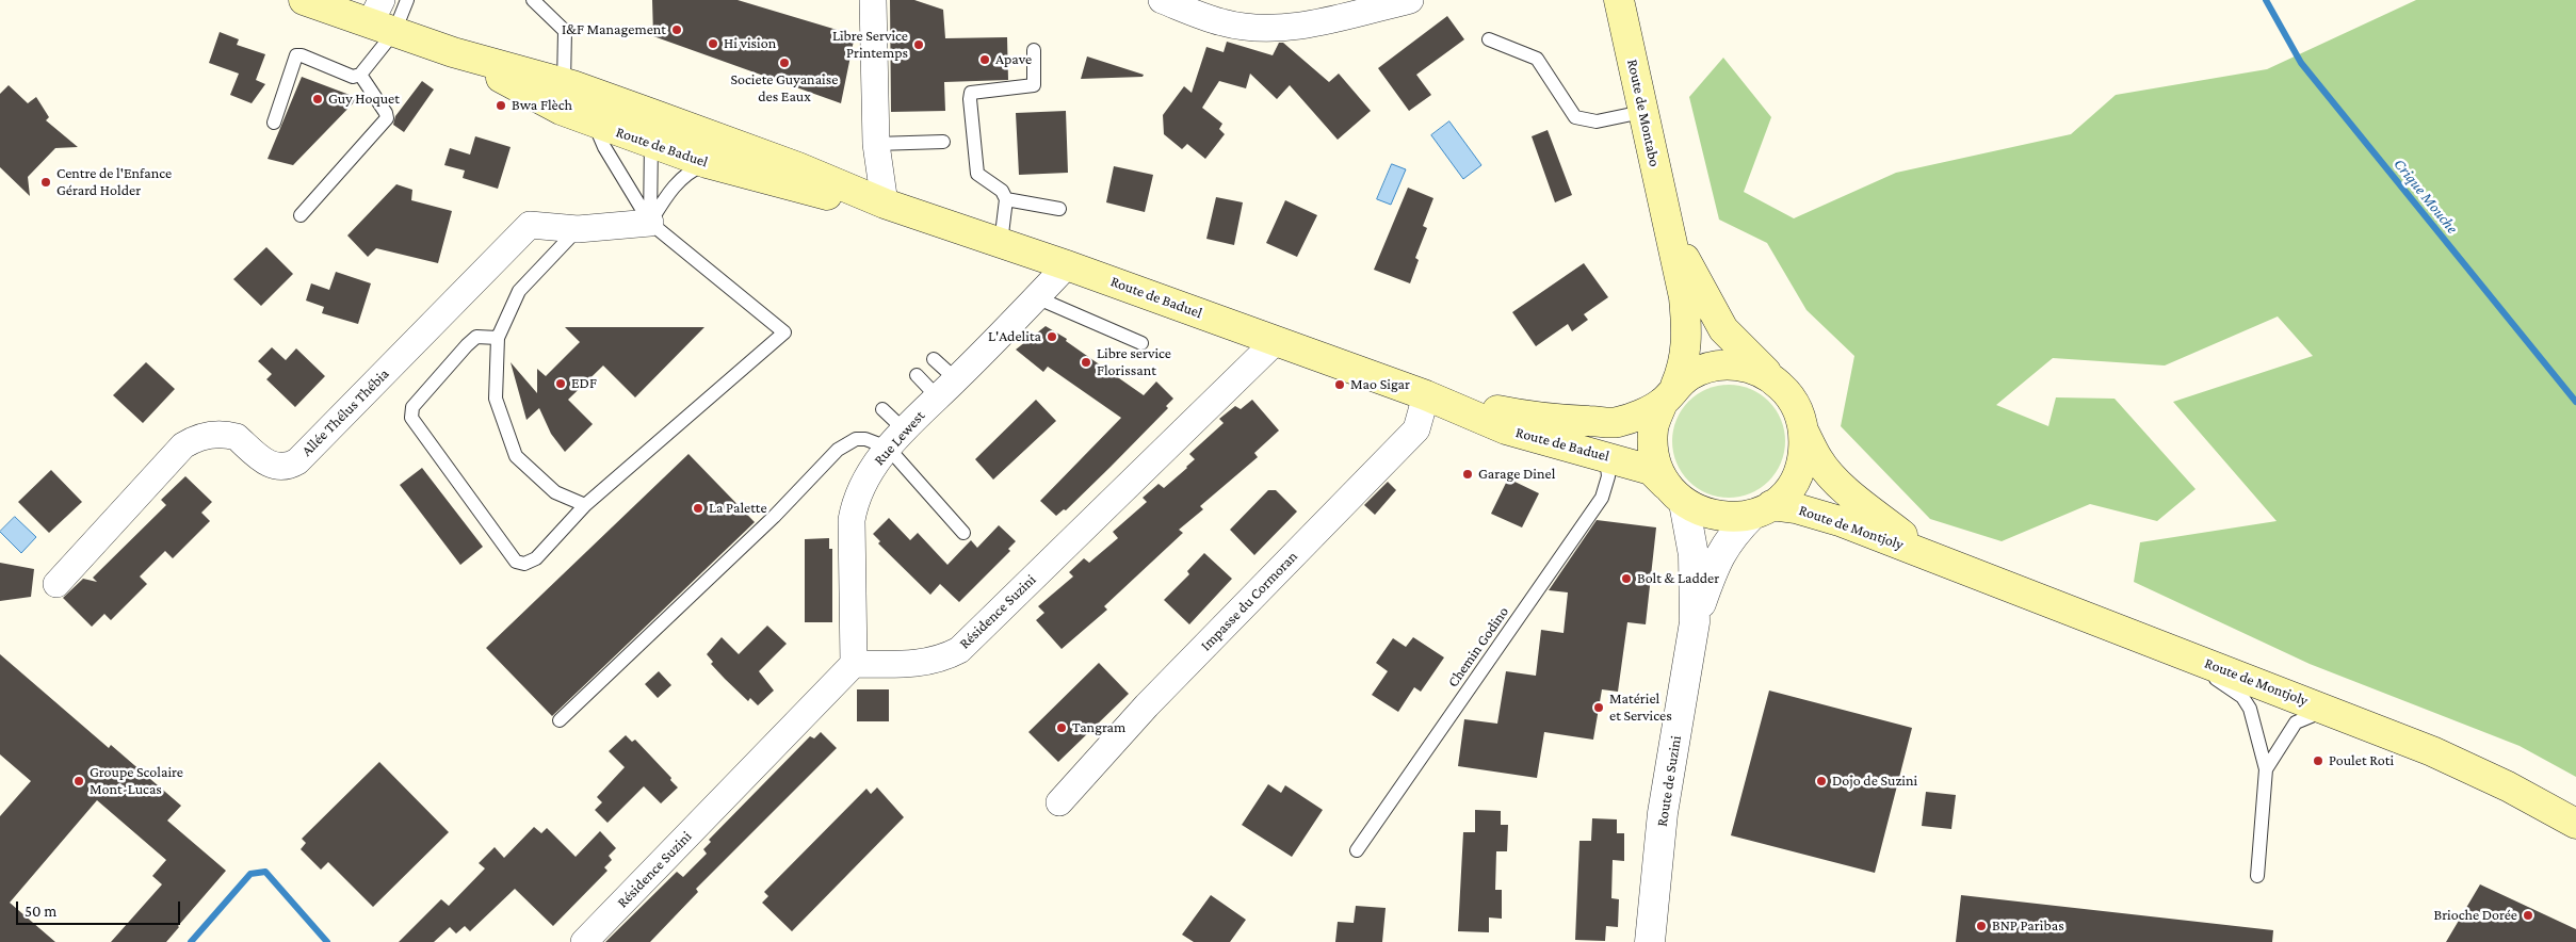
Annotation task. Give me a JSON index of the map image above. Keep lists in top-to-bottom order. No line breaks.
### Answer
{"streets":{"main road":["Route de Montabo","Route de Baduel","Route de Montjoly"],"street":["Allée Thélus Thébia","Rue Lewest","Impasse du Cormoran","Résidence Suzini","Route de Suzini"],"lane":["Chemin Godino"]},"crossings":[["Route de Montabo","Route de Baduel"],["Route de Montabo","Route de Montjoly"],["Route de Montabo","Route de Suzini"],["Route de Baduel","Rue Lewest"],["Route de Baduel","Route de Montjoly"],["Route de Baduel","Impasse du Cormoran"],["Route de Baduel","Résidence Suzini"],["Route de Baduel","Chemin Godino"],["Route de Baduel","Route de Suzini"],["Rue Lewest","Résidence Suzini"],["Route de Montjoly","Route de Suzini"]],"water":["Crique Mouche"],"places":["I&F Management","Hi vision","Libre Service Printemps","Apave","Societe Guyanaise des Eaux","Guy Hoquet","Bwa Flèch","Centre de l'Enfance Gérard Holder","L'Adelita","Libre service Florissant","EDF","Mao Sigar","Garage Dinel","La Palette","Bolt & Ladder","Matériel et Services","Tangram","Poulet Roti","Groupe Scolaire Mont-Lucas","Dojo de Suzini","Brioche Dorée","BNP Paribas"],"scale_bar":"50 m"}
